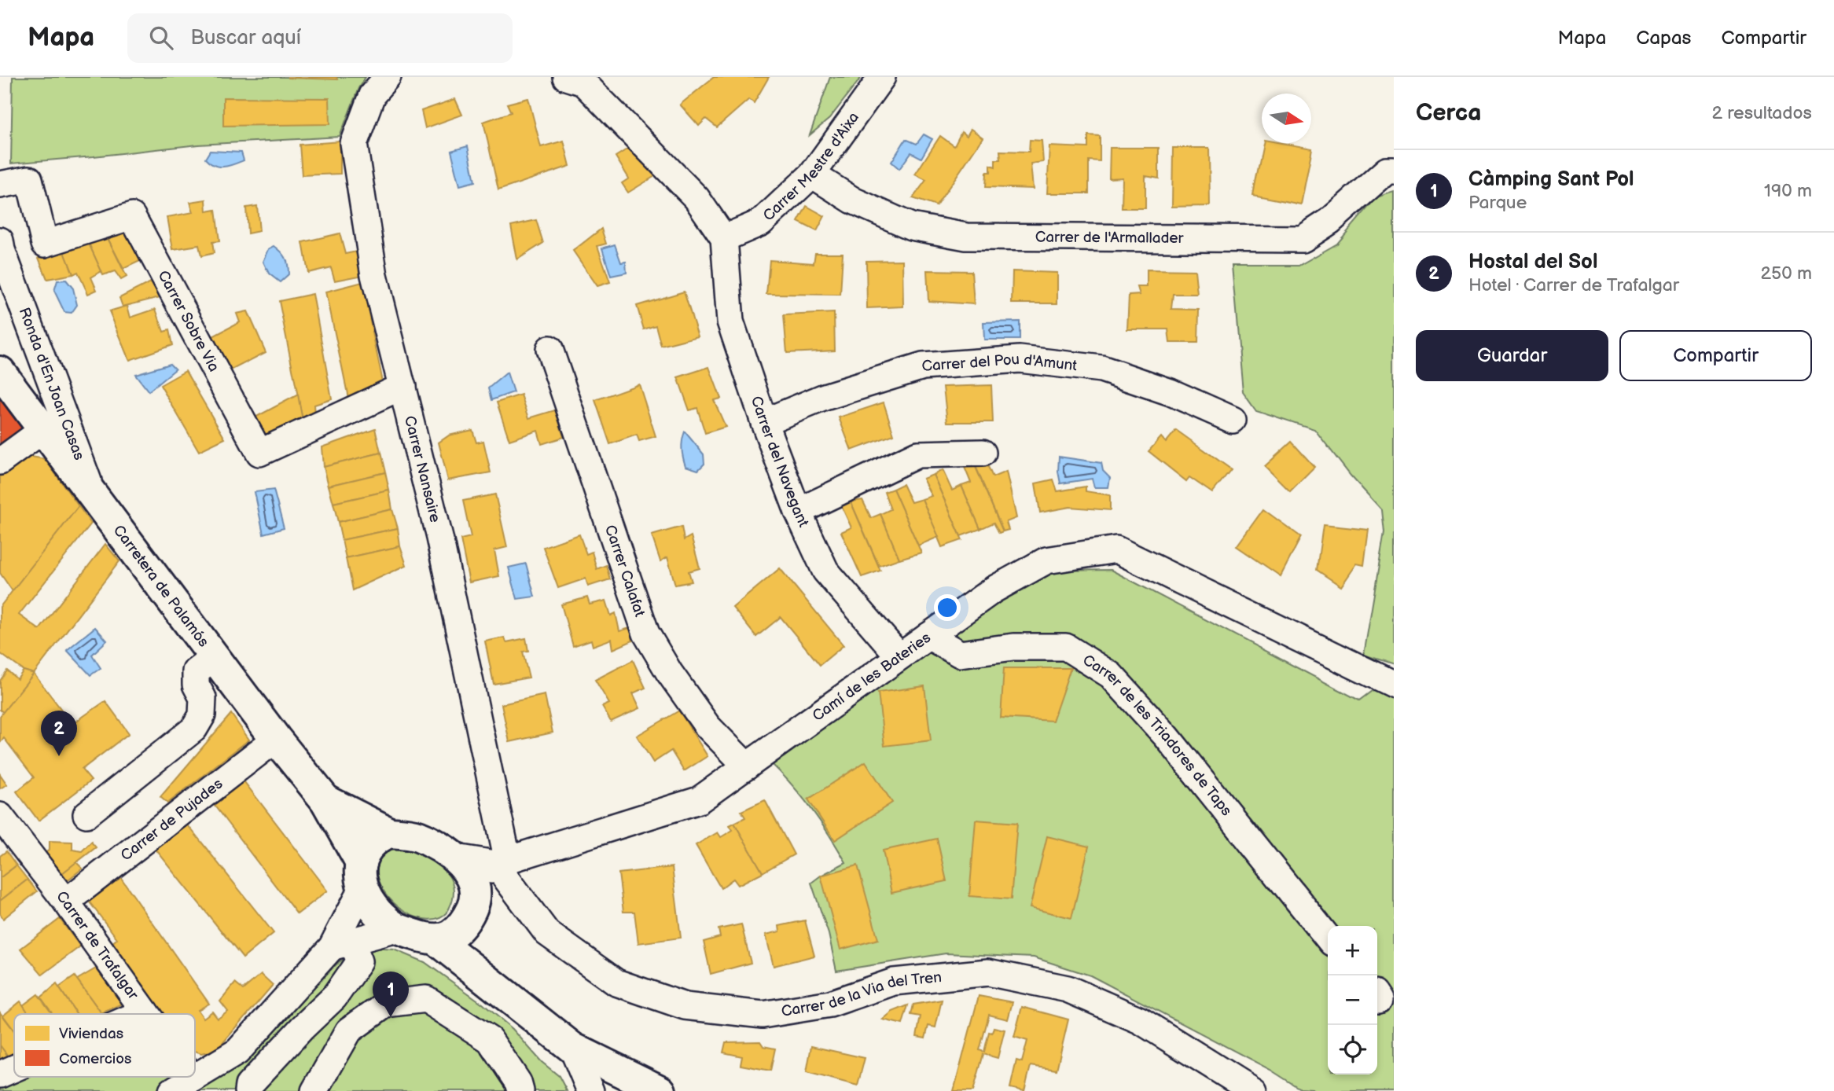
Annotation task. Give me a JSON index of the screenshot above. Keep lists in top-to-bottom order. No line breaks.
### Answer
{"streets":{"main road":["Carretera de Palamós"],"street":["Carrer Mestre d'Aixa","Carrer de l'Armallader","Carrer Sobre Via","Carrer del Pou d'Amunt","Ronda d'En Joan Casas","Carrer del Navegant","Carrer Nansaire","Carrer Calafat","Camí de les Bateries","Carrer de les Triadores de Taps","Carrer de Pujades","Carrer de Trafalgar","Carrer de la Via del Tren"]},"crossings":[["Carrer Mestre d'Aixa","Carrer de l'Armallader"],["Carrer Mestre d'Aixa","Carrer del Navegant"],["Carrer Sobre Via","Carrer Nansaire"],["Carrer del Pou d'Amunt","Carrer del Navegant"],["Ronda d'En Joan Casas","Carretera de Palamós"],["Carrer del Navegant","Camí de les Bateries"],["Carrer Nansaire","Camí de les Bateries"],["Carrer Nansaire","Carrer de la Via del Tren"],["Carrer Calafat","Camí de les Bateries"],["Carretera de Palamós","Carrer de Pujades"],["Camí de les Bateries","Carrer de les Triadores de Taps"],["Camí de les Bateries","Carrer de la Via del Tren"],["Carrer de Pujades","Carrer de Trafalgar"]],"legend":["Viviendas","Comercios"],"north":"right","page":{"header":"Mapa","search":"Buscar aquí","nav":["Mapa","Capas","Compartir"],"heading":["Cerca","2 resultados"],"list":[{"mark":"1","name":"Càmping Sant Pol","note":"Parque","value":"190 m"},{"mark":"2","name":"Hostal del Sol","note":"Hotel · Carrer de Trafalgar","value":"250 m"}],"buttons":["Guardar","Compartir"],"pins":["2","1"],"map_buttons":["+","−"]}}
